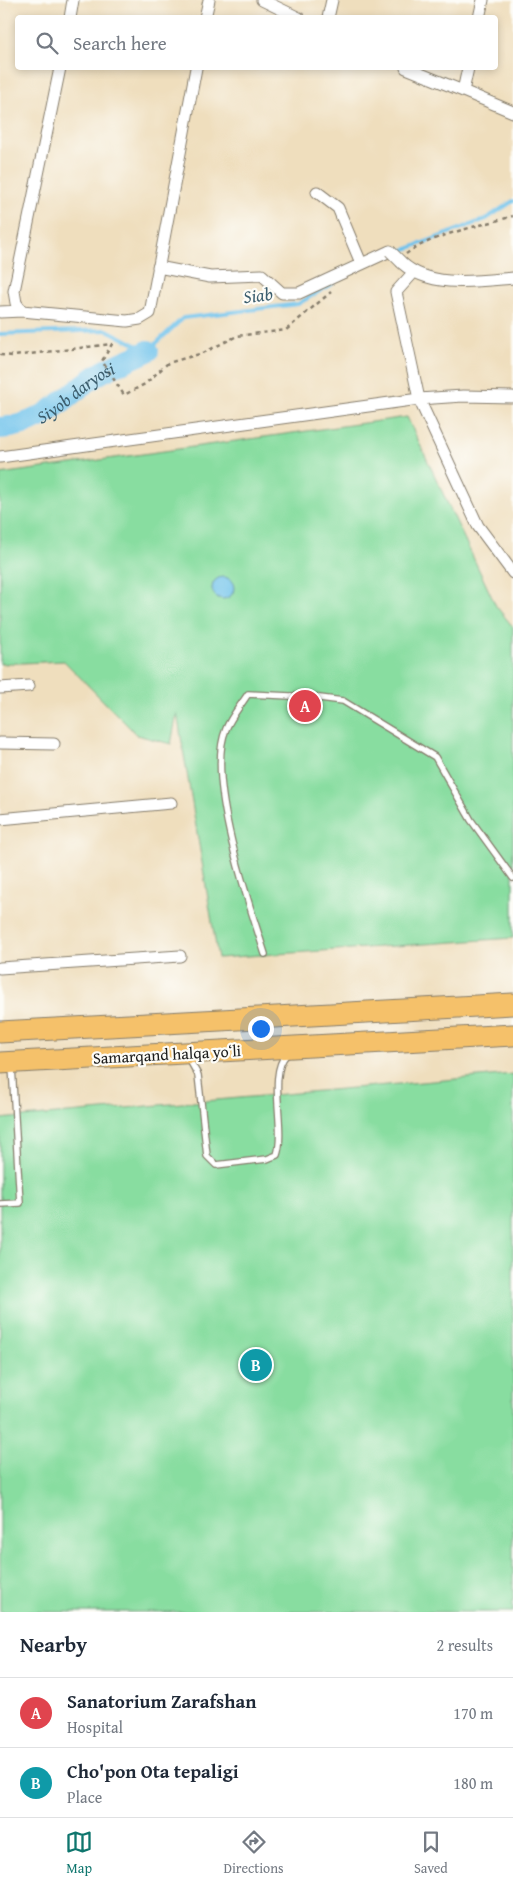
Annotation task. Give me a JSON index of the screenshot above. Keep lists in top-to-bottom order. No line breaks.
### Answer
{"streets":{"highway":["Samarqand halqa yoʻli"]},"water":["Siab","Siyob daryosi"],"page":{"search":"Search here","pins":["A","B"],"heading":["Nearby","2 results"],"list":[{"mark":"A","name":"Sanatorium Zarafshan","note":"Hospital","value":"170 m"},{"mark":"B","name":"Cho'pon Ota tepaligi","note":"Place","value":"180 m"}],"nav":["Map","Directions","Saved"]}}
